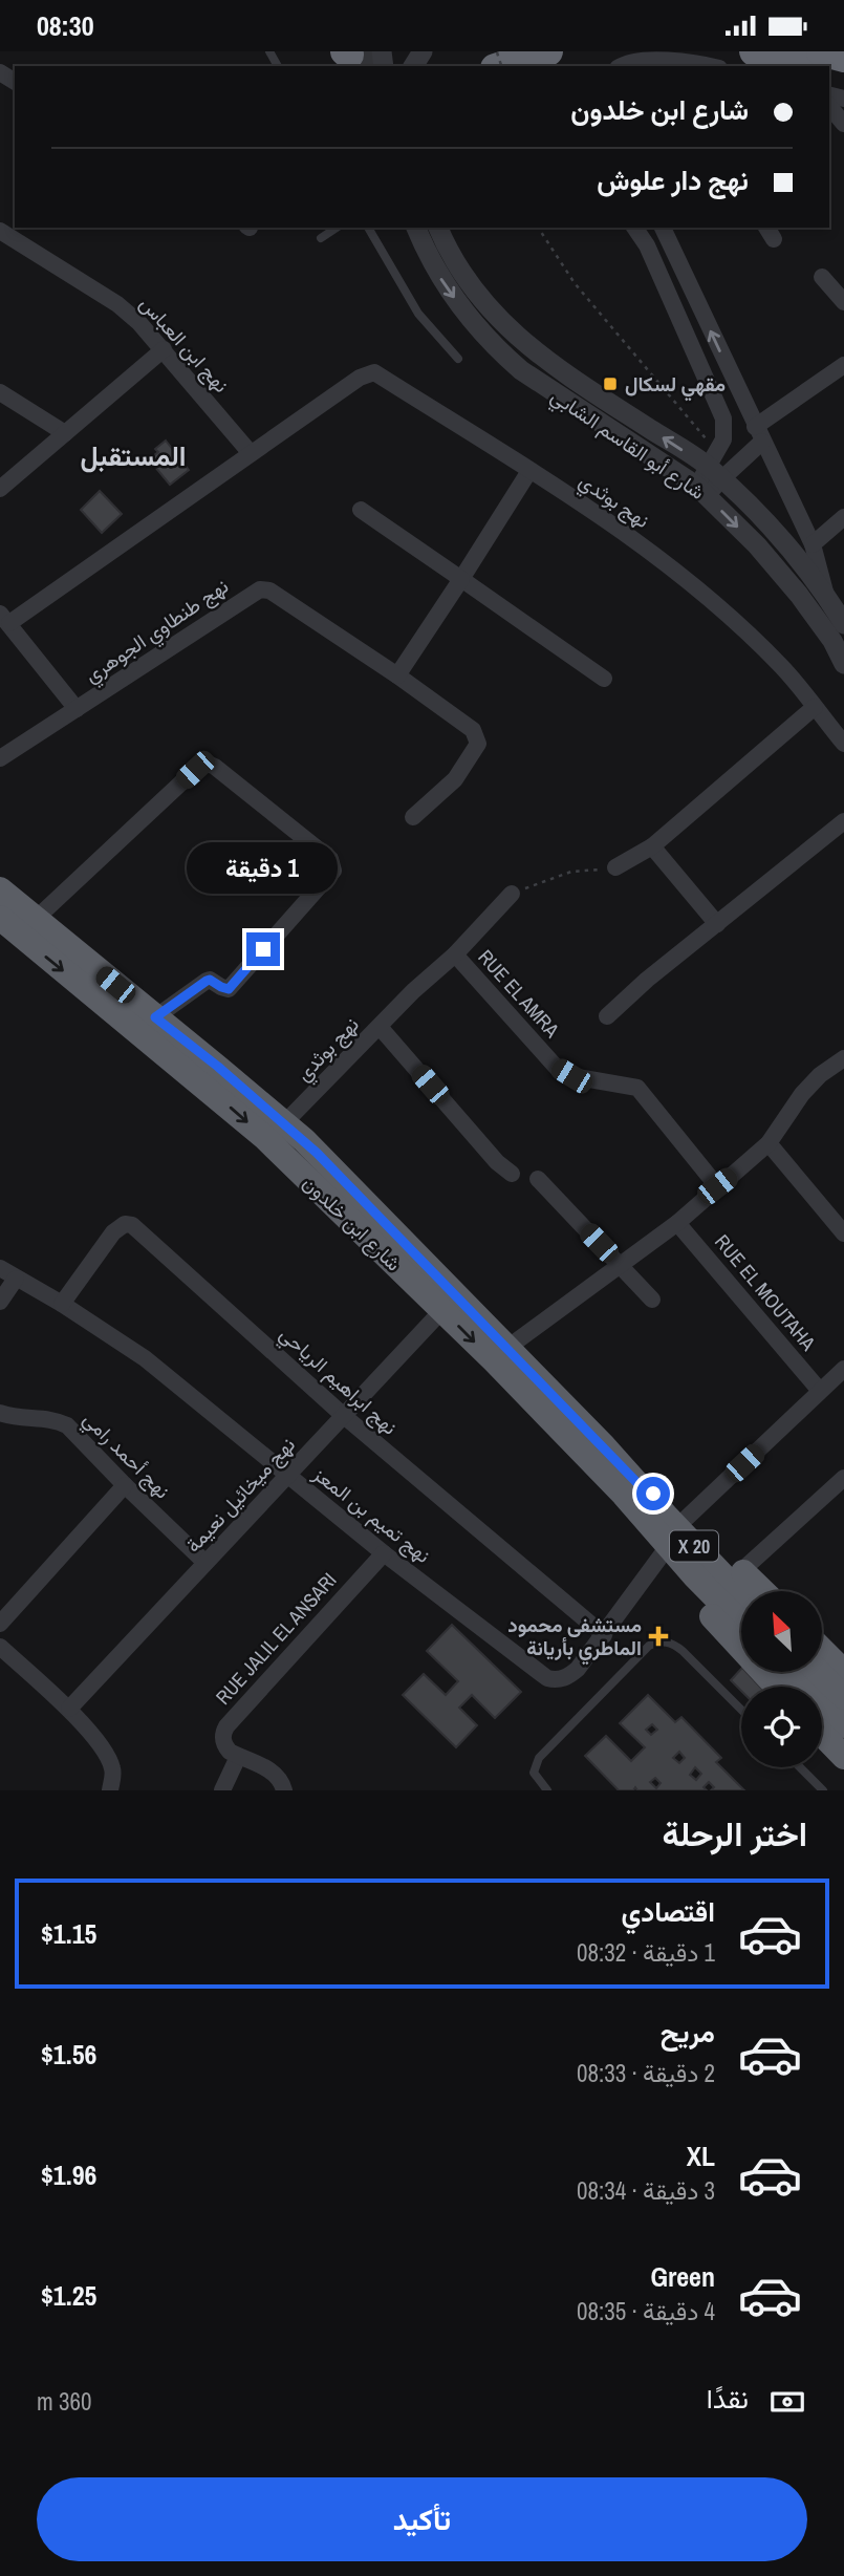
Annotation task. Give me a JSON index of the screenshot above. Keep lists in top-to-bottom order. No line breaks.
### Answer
{"streets":{"highway":["شارع ابن خلدون","X 20"],"street":["نهج ابن العباس","شارع أبو القاسم الشابي","نهج بوثدي","نهج طنطاوي الجوهري","RUE EL AMRA","RUE EL MOUTAHA","نهج ابراهيم الرياحي","نهج أحمد رامي","نهج ميخائيل نعيمة","نهج تميم بن المعز","RUE JALIL EL ANSARI"]},"crossings":[["نهج ابن العباس","نهج بوثدي"],["نهج بوثدي","RUE EL AMRA"],["نهج بوثدي","شارع ابن خلدون"],["شارع ابن خلدون","نهج ميخائيل نعيمة"],["شارع ابن خلدون","نهج تميم بن المعز"],["شارع ابن خلدون","X 20"],["نهج ابراهيم الرياحي","نهج ميخائيل نعيمة"],["نهج ابراهيم الرياحي","نهج تميم بن المعز"],["نهج أحمد رامي","نهج ميخائيل نعيمة"],["نهج ميخائيل نعيمة","نهج تميم بن المعز"],["نهج تميم بن المعز","X 20"],["نهج تميم بن المعز","RUE JALIL EL ANSARI"]],"districts":["المستقبل"],"places":{"transit":["مقهي لسكال"],"health":["مستشفى محمود الماطري بأريانة"]},"north":"top left","page":{"status":"08:30","banner":["شارع ابن خلدون","نهج دار علوش"],"bubble":"1 دقيقة","heading":"اختر الرحلة","list":[{"name":"اقتصادي","note":"1 دقيقة · 08:32","value":"$1.15"},{"name":"مريح","note":"2 دقيقة · 08:33","value":"$1.56"},{"name":"XL","note":"3 دقيقة · 08:34","value":"$1.96"},{"name":"Green","note":"4 دقيقة · 08:35","value":"$1.25"}],"pay":["نقدًا","360 m"],"buttons":"تأكيد"}}
